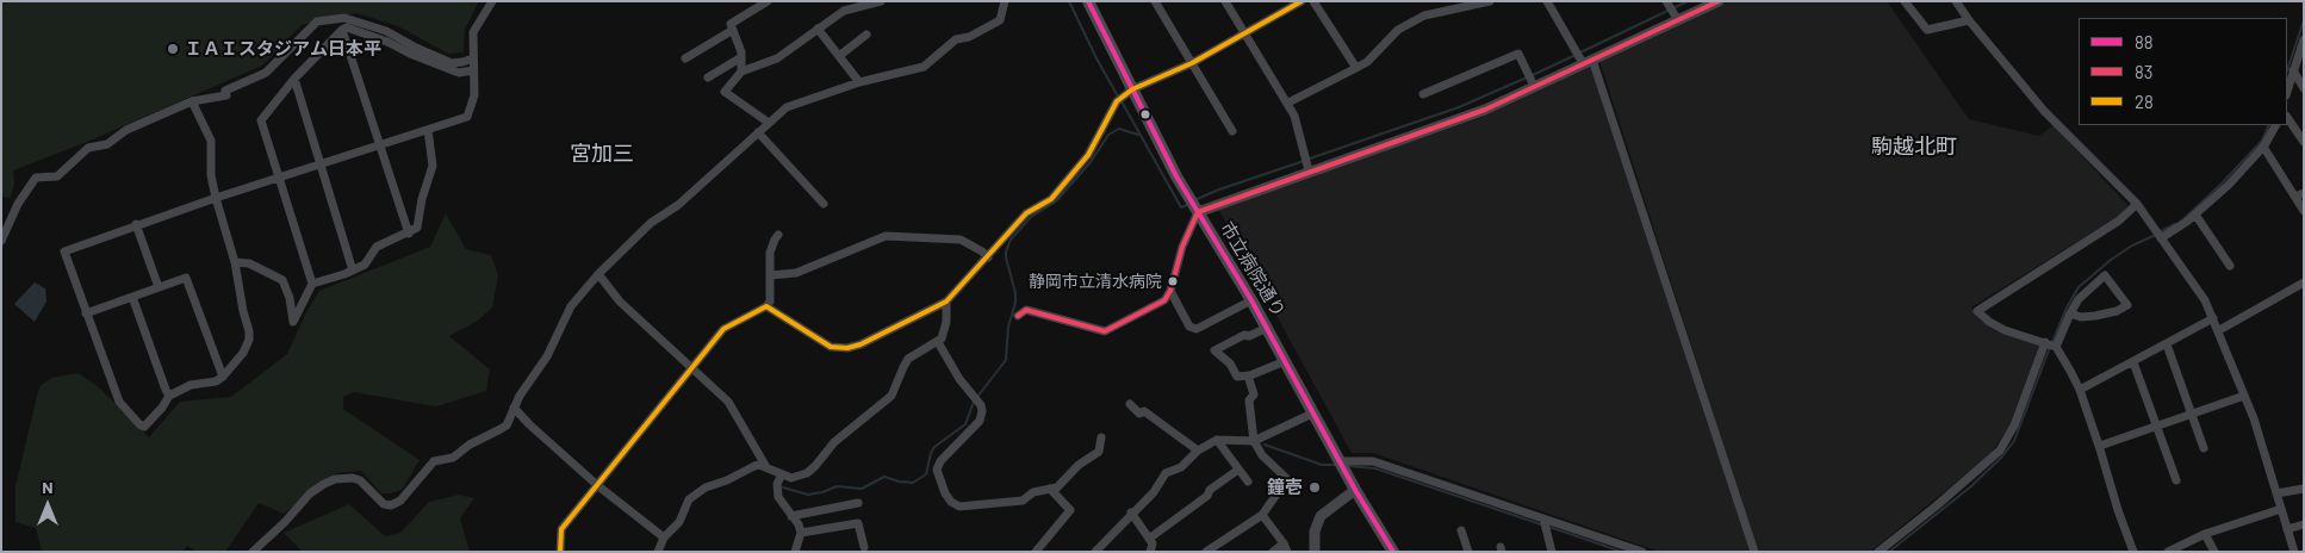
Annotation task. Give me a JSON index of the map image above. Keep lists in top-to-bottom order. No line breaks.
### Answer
{"streets":{"main road":["市立病院通り"]},"districts":["駒越北町","宮加三"],"places":["ＩＡＩスタジアム日本平","静岡市立清水病院","鐘壱"],"lines":["transit line 88","transit line 83","transit line 28"],"legend":["88","83","28"],"north":"top"}
